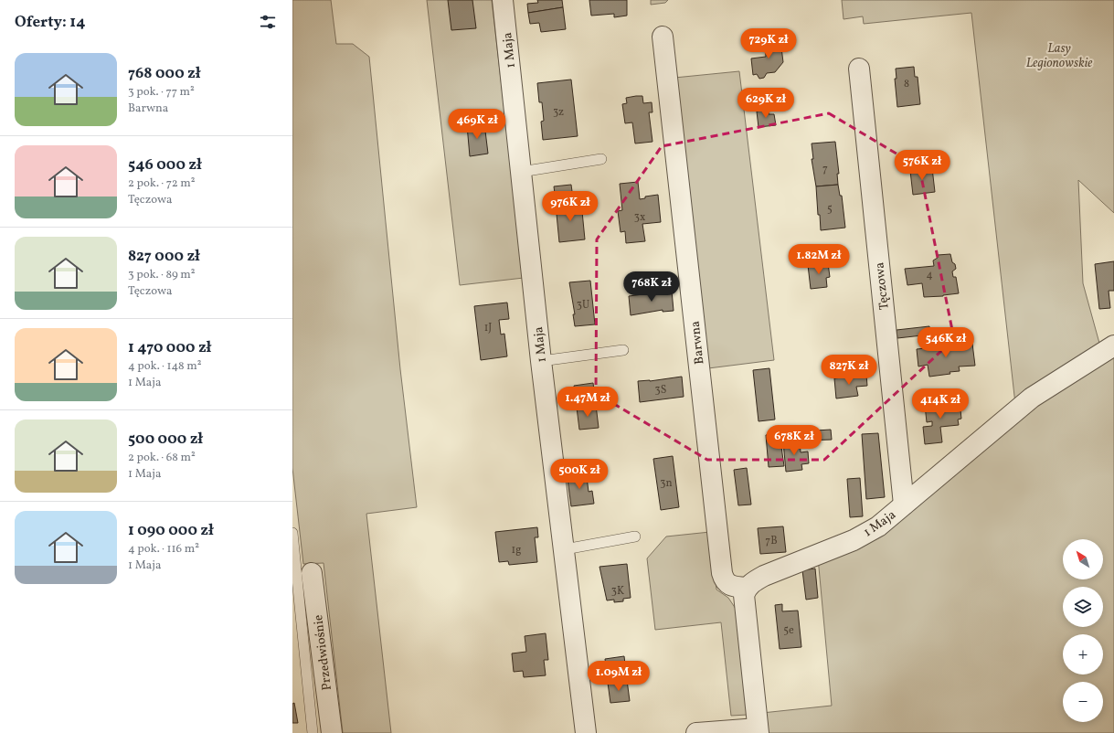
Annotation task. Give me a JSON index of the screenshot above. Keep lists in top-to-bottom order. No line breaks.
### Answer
{"streets":{"street":["1 Maja","Tęczowa","Barwna","Przedwiośnie"]},"crossings":[["1 Maja","Tęczowa"],["1 Maja","Barwna"]],"parks":["Lasy Legionowskie"],"house_numbers":["8","3z","7","5","3x","4","3U","1J","3S","3n","7B","1g","3K","5e"],"north":"top left","page":{"heading":"Oferty: 14","price":["729K zł","629K zł","469K zł","576K zł","976K zł","1.82M zł","768K zł","546K zł","827K zł","1.47M zł","414K zł","678K zł","500K zł","1.09M zł"],"list":[{"name":"768 000 zł","note":"3 pok. · 77 m² · Barwna"},{"name":"546 000 zł","note":"2 pok. · 72 m² · Tęczowa"},{"name":"827 000 zł","note":"3 pok. · 89 m² · Tęczowa"},{"name":"1 470 000 zł","note":"4 pok. · 148 m² · 1 Maja"},{"name":"500 000 zł","note":"2 pok. · 68 m² · 1 Maja"},{"name":"1 090 000 zł","note":"4 pok. · 116 m² · 1 Maja"}],"map_buttons":["+","−"]}}
